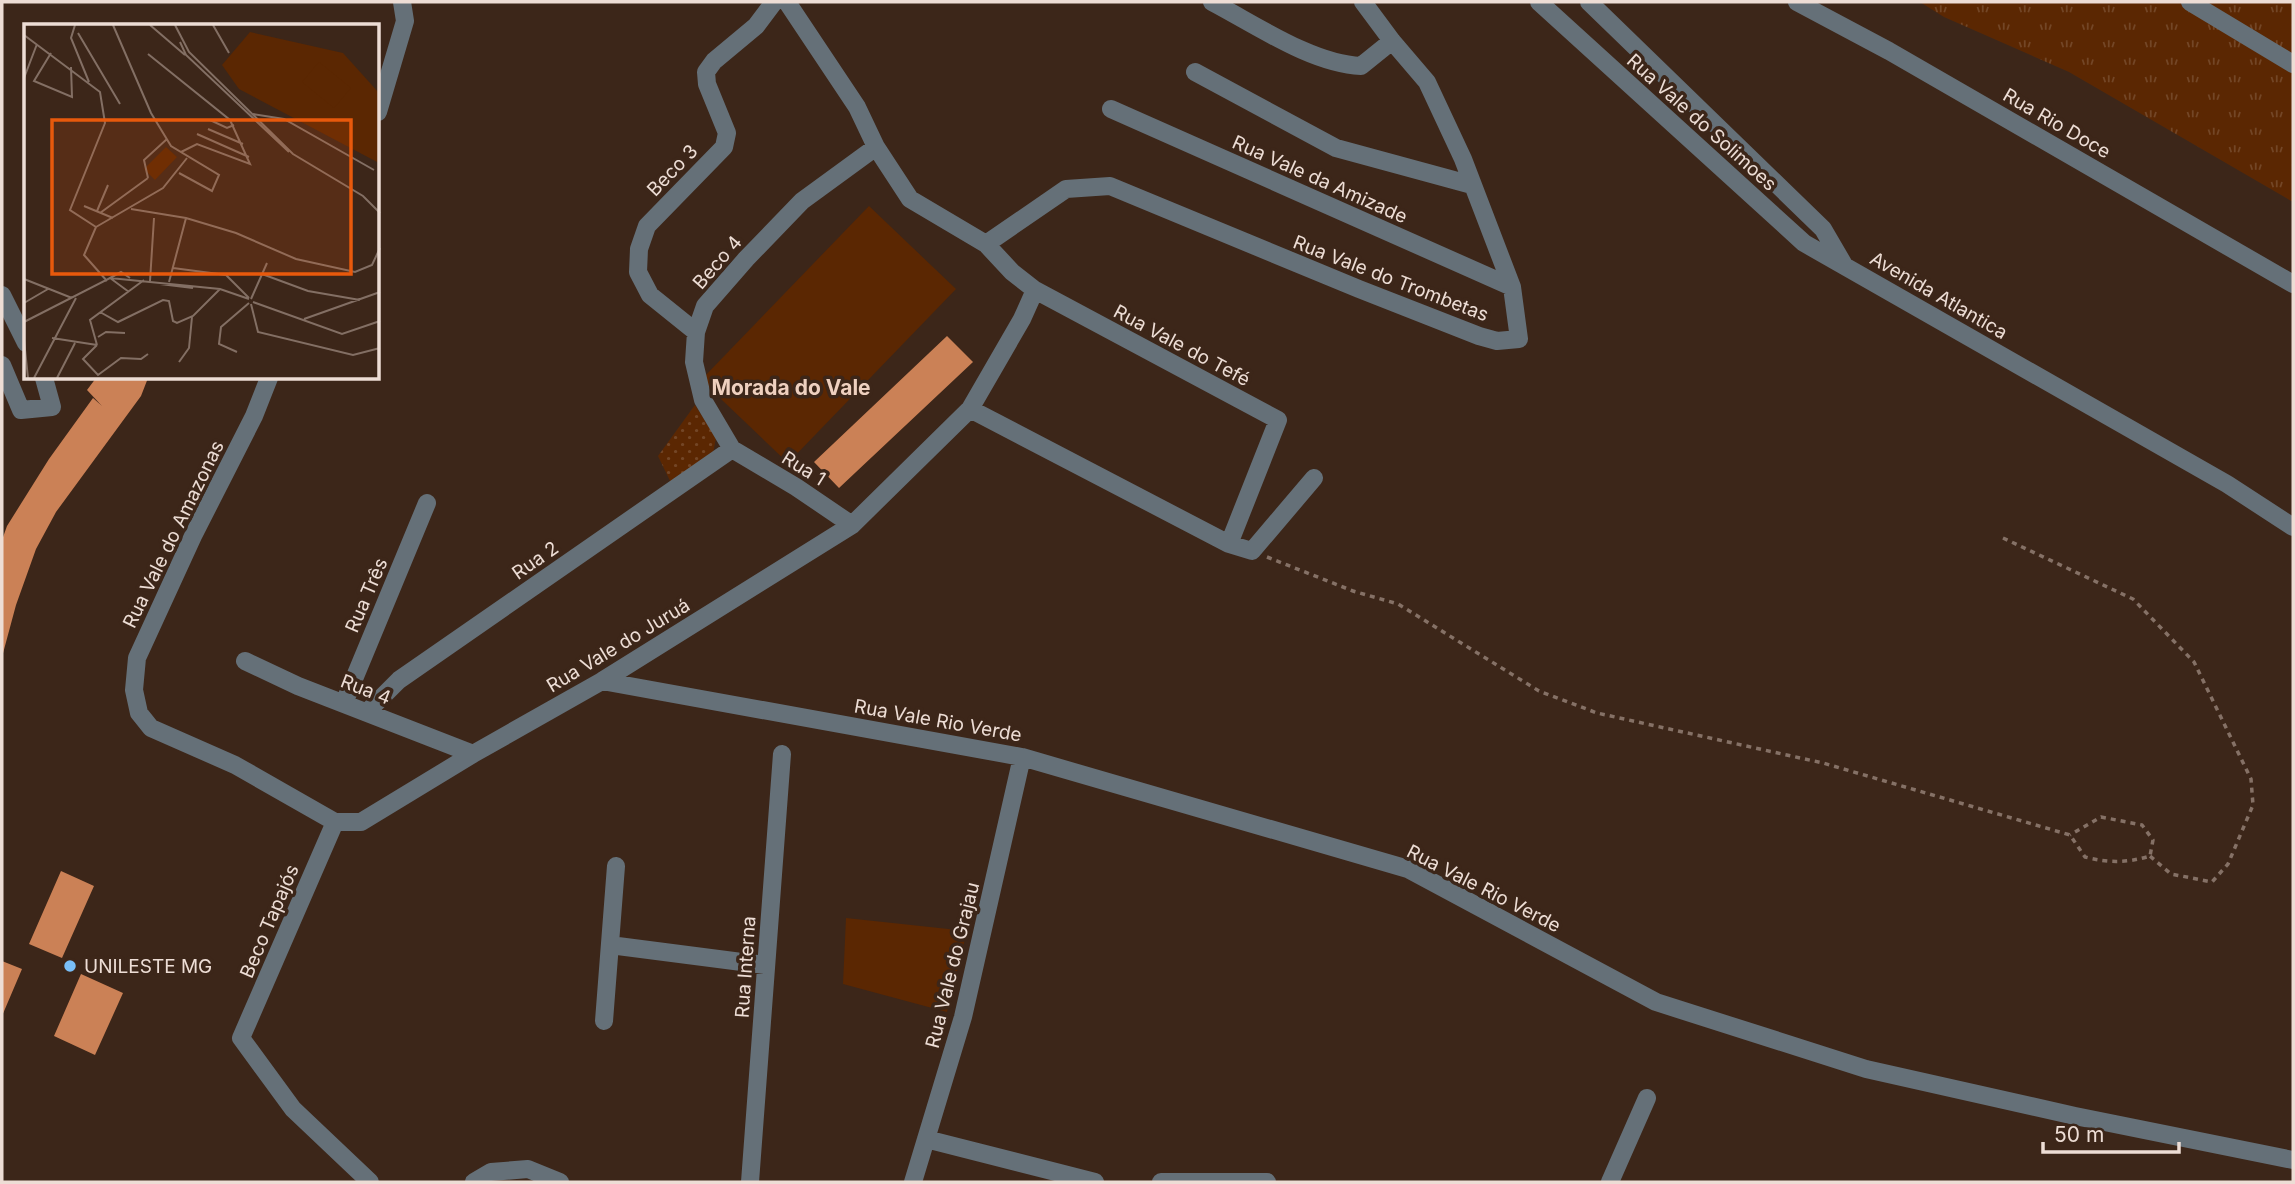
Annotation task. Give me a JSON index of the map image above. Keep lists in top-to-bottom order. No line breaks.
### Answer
{"streets":{"street":["Rua Vale do Solimoes","Rua Rio Doce","Beco 3","Rua Vale da Amizade","Beco 4","Rua Vale do Trombetas","Avenida Atlantica","Rua Vale do Tefé","Rua 1","Rua Vale do Amazonas","Rua 2","Rua Três","Rua Vale do Juruá","Rua 4","Rua Vale Rio Verde","Beco Tapajós","Rua Vale do Grajau","Rua Interna"]},"crossings":[["Rua Vale do Solimoes","Avenida Atlantica"],["Beco 3","Beco 4"],["Rua Vale da Amizade","Rua Vale do Trombetas"],["Beco 4","Rua Vale do Tefé"],["Beco 4","Rua 1"],["Beco 4","Rua 2"],["Rua Vale do Trombetas","Rua Vale do Tefé"],["Rua Vale do Tefé","Rua Vale do Juruá"],["Rua 1","Rua 2"],["Rua 1","Rua Vale do Juruá"],["Rua Vale do Amazonas","Rua Vale do Juruá"],["Rua Vale do Amazonas","Beco Tapajós"],["Rua 2","Rua 4"],["Rua Três","Rua 4"],["Rua Vale do Juruá","Rua 4"],["Rua Vale do Juruá","Rua Vale Rio Verde"],["Rua Vale do Juruá","Beco Tapajós"],["Rua Vale Rio Verde","Rua Vale do Grajau"]],"districts":["Morada do Vale"],"places":["UNILESTE MG"],"scale_bar":"50 m"}
